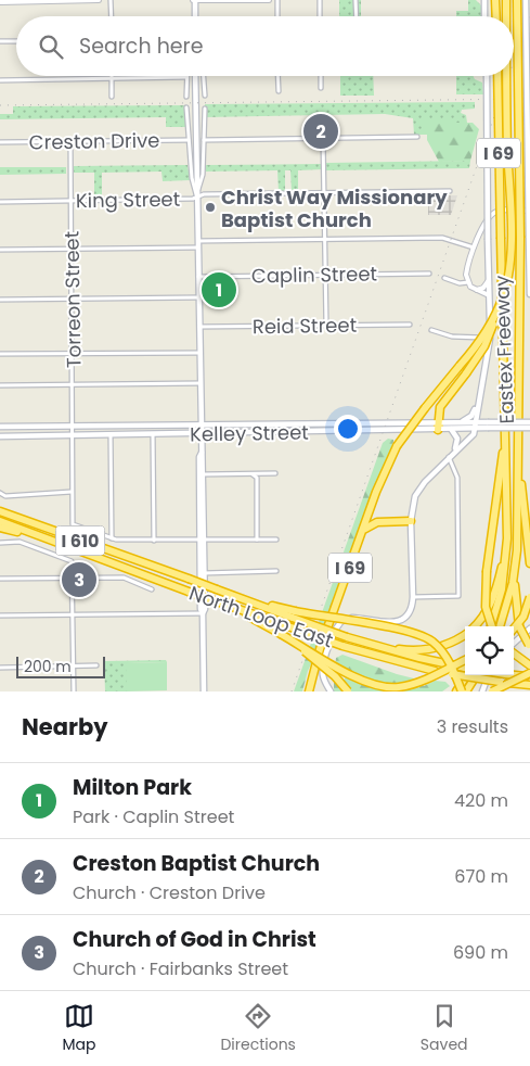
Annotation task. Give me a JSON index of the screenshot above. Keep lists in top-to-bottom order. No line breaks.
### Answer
{"streets":{"highway":["I 69","Eastex Freeway","I 610","North Loop East"],"main road":["Kelley Street"],"street":["Creston Drive","King Street","Caplin Street","Torreon Street","Reid Street"]},"crossings":[["Creston Drive","Torreon Street"],["King Street","Torreon Street"],["Torreon Street","Kelley Street"]],"places":["Christ Way Missionary Baptist Church"],"scale_bar":"200 m","page":{"search":"Search here","pins":["2","1","3"],"scale":"200 m","heading":["Nearby","3 results"],"list":[{"mark":"1","name":"Milton Park","note":"Park · Caplin Street","value":"420 m"},{"mark":"2","name":"Creston Baptist Church","note":"Church · Creston Drive","value":"670 m"},{"mark":"3","name":"Church of God in Christ","note":"Church · Fairbanks Street","value":"690 m"}],"nav":["Map","Directions","Saved"]}}
